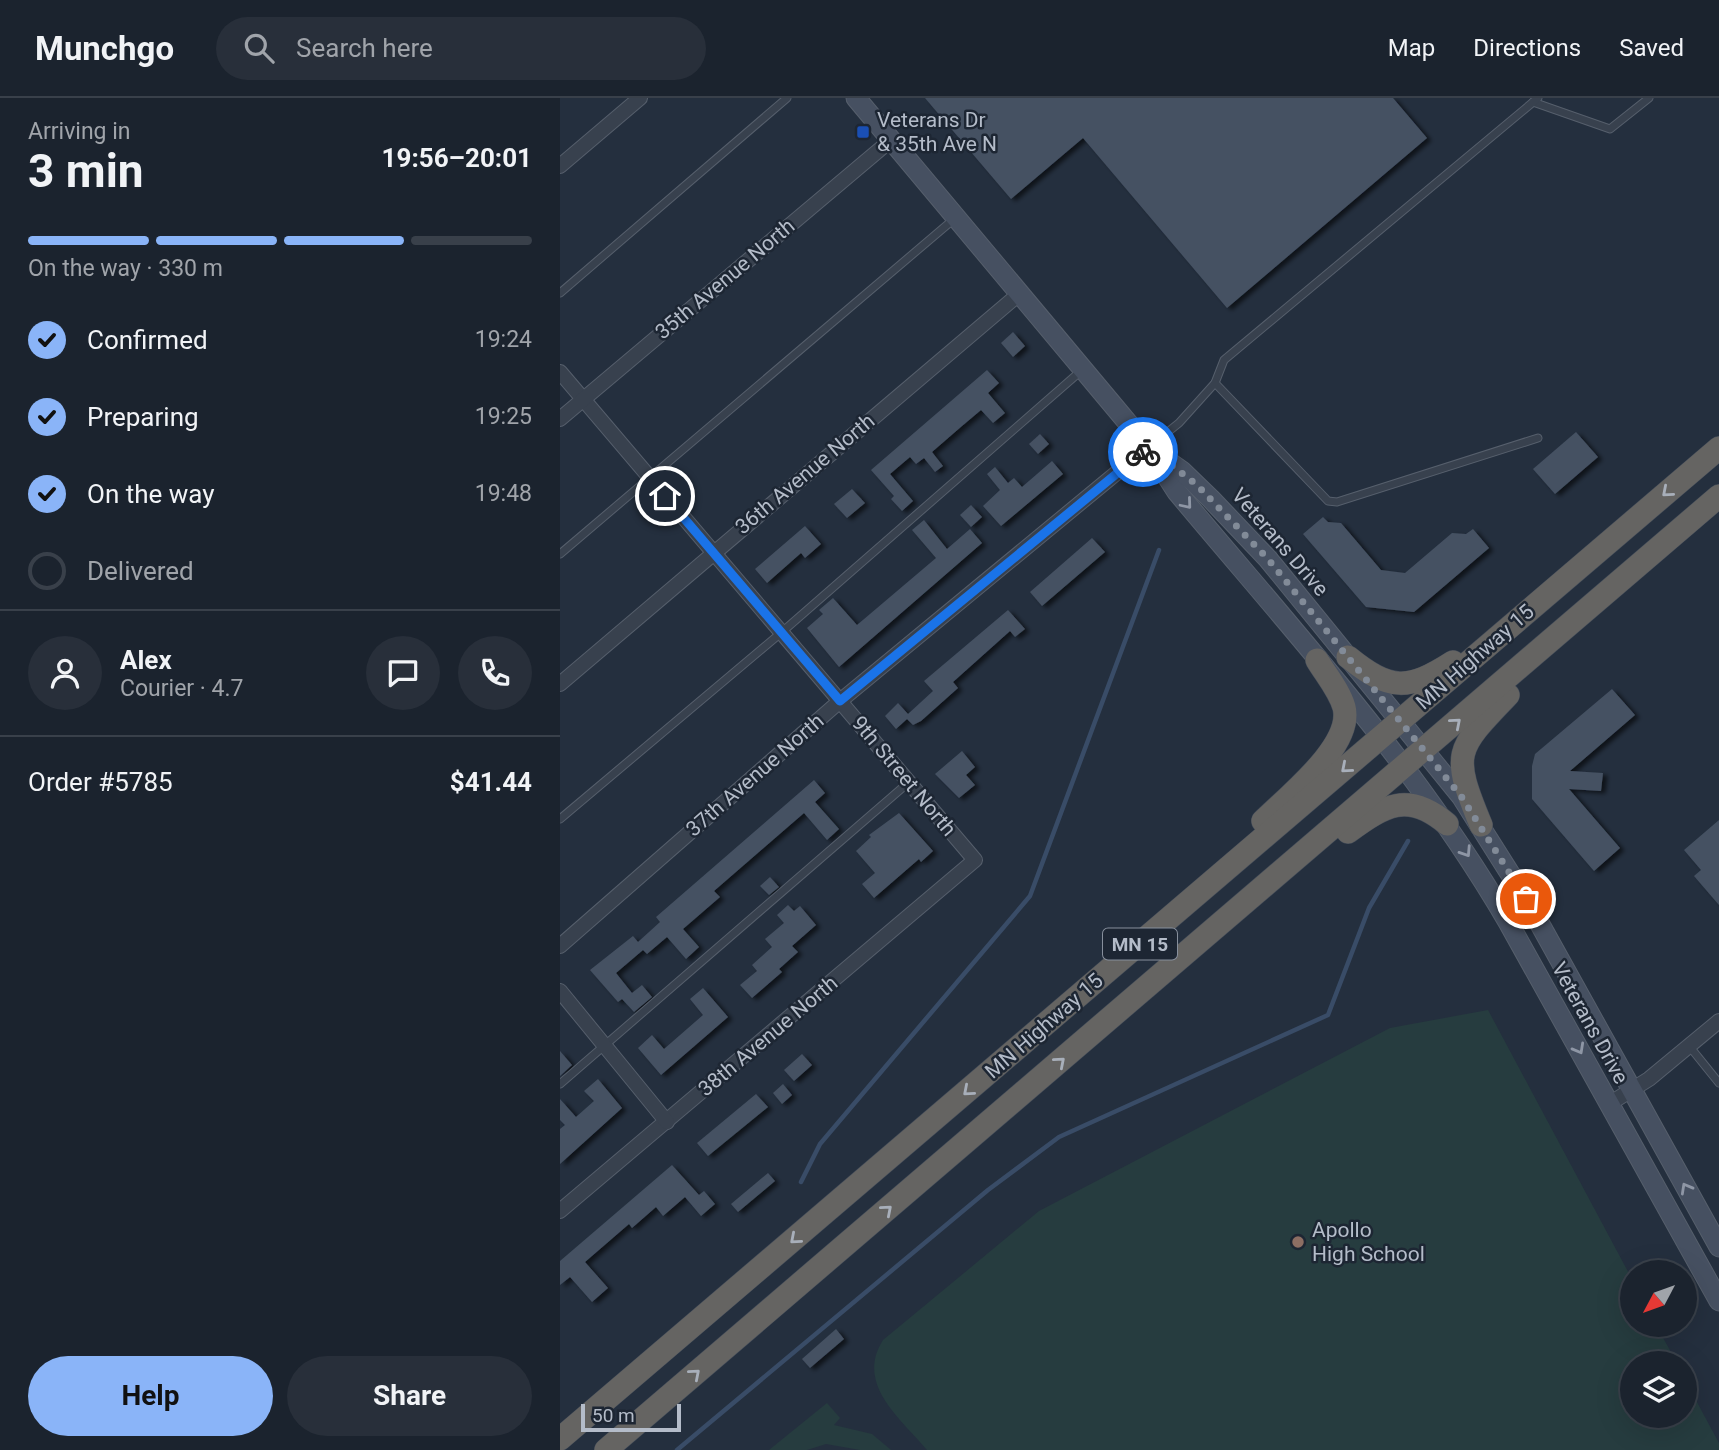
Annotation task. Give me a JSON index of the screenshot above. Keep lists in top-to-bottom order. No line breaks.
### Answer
{"streets":{"highway":["MN Highway 15","MN 15"],"main road":["Veterans Drive"],"street":["35th Avenue North","36th Avenue North","37th Avenue North","9th Street North","38th Avenue North"]},"crossings":[["35th Avenue North","Veterans Drive"],["35th Avenue North","9th Street North"],["36th Avenue North","Veterans Drive"],["36th Avenue North","9th Street North"],["Veterans Drive","MN Highway 15"],["Veterans Drive","37th Avenue North"],["37th Avenue North","9th Street North"],["9th Street North","38th Avenue North"]],"places":{"transit":["Veterans Dr & 35th Ave N"],"other":["Apollo High School"]},"scale_bar":"50 m","north":"bottom left","page":{"header":"Munchgo","search":"Search here","nav":["Map","Directions","Saved"],"heading":["3 min","Arriving in","19:56–20:01"],"panel":["Alex","Courier · 4.7","Order #5785","$41.44"],"bar":"On the way · 330 m","list":[["Confirmed","19:24"],["Preparing","19:25"],["On the way","19:48"],"Delivered"],"buttons":["Help","Share"],"scale":"50 m"}}
